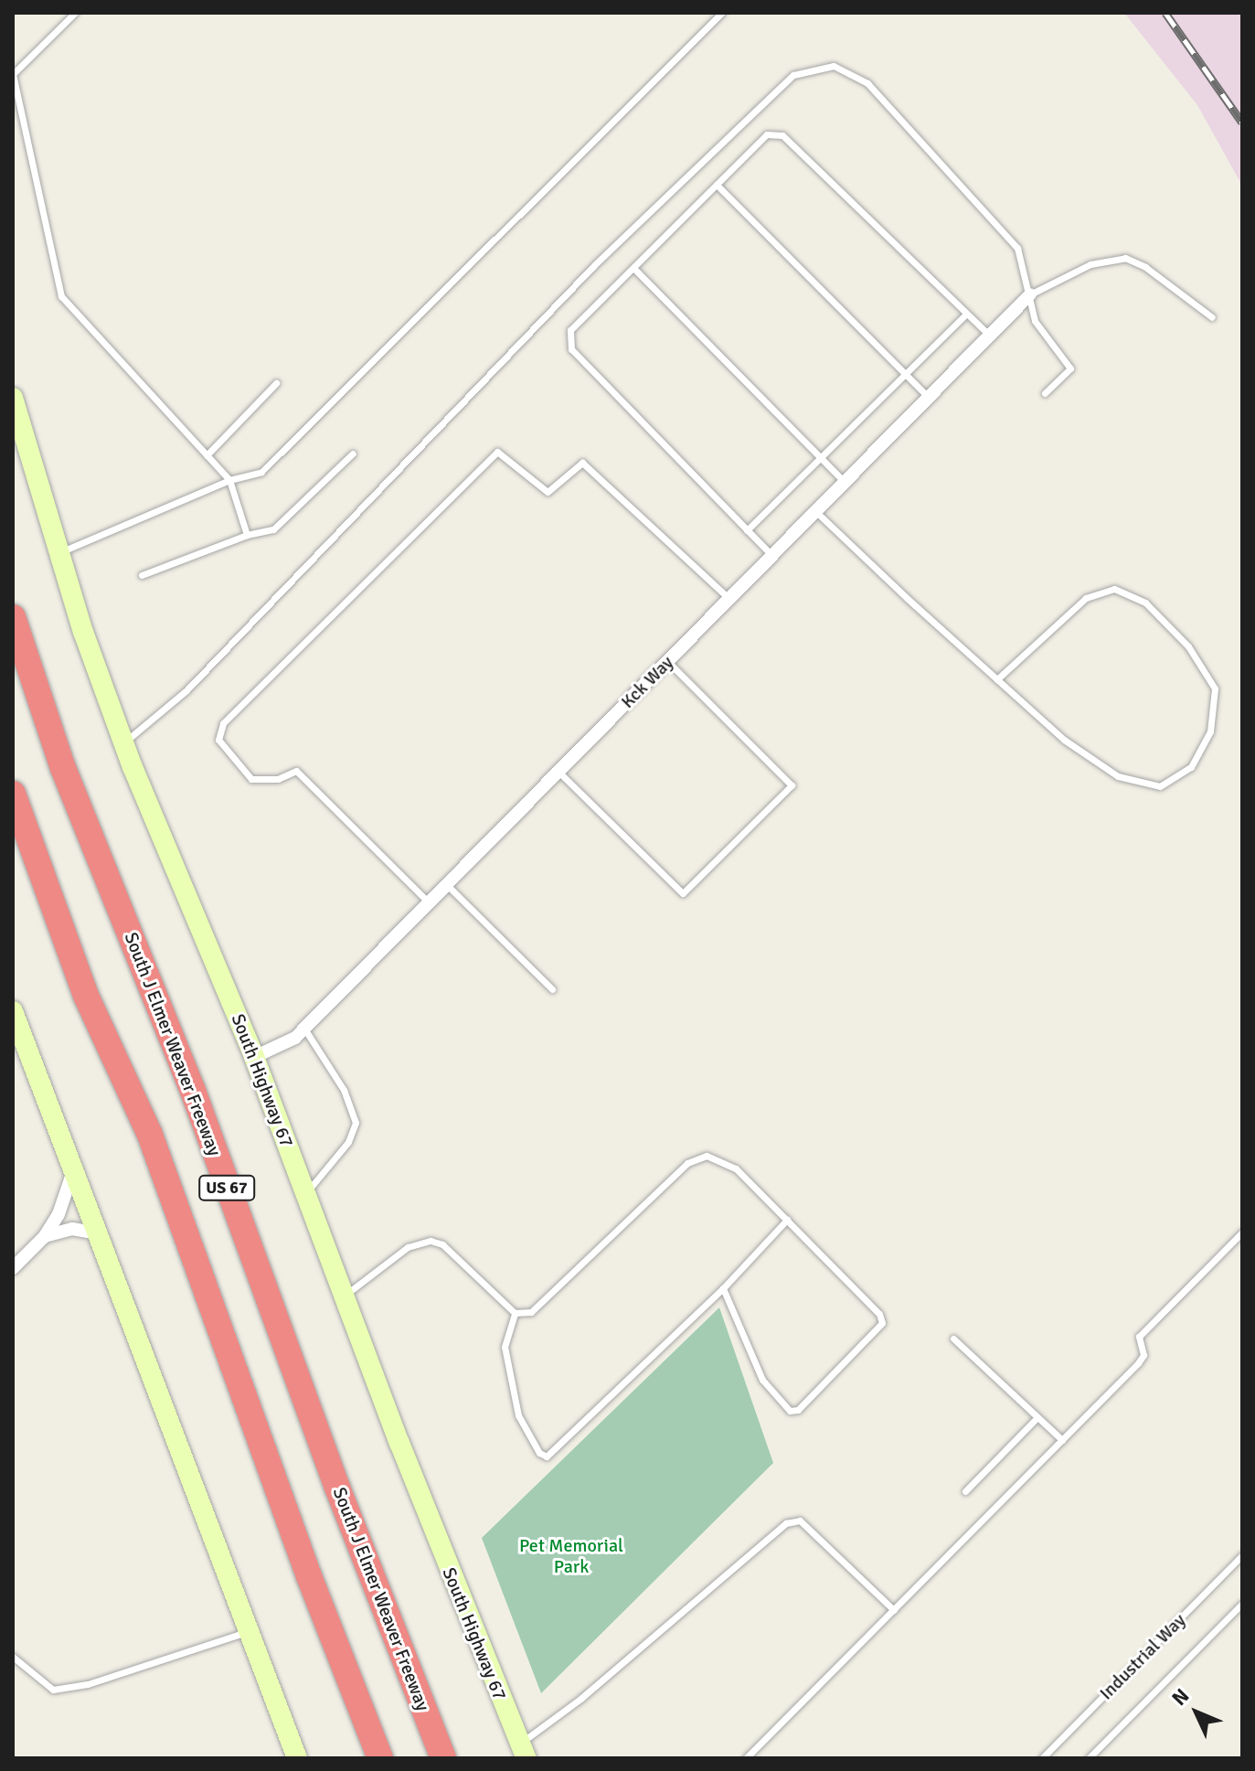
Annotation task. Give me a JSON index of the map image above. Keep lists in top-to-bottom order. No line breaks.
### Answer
{"streets":{"highway":["South J Elmer Weaver Freeway","US 67"],"main road":["South Highway 67"],"street":["Kck Way"],"lane":["Industrial Way"]},"crossings":[["Kck Way","South Highway 67"]],"parks":["Pet Memorial Park"],"north":"top left"}
